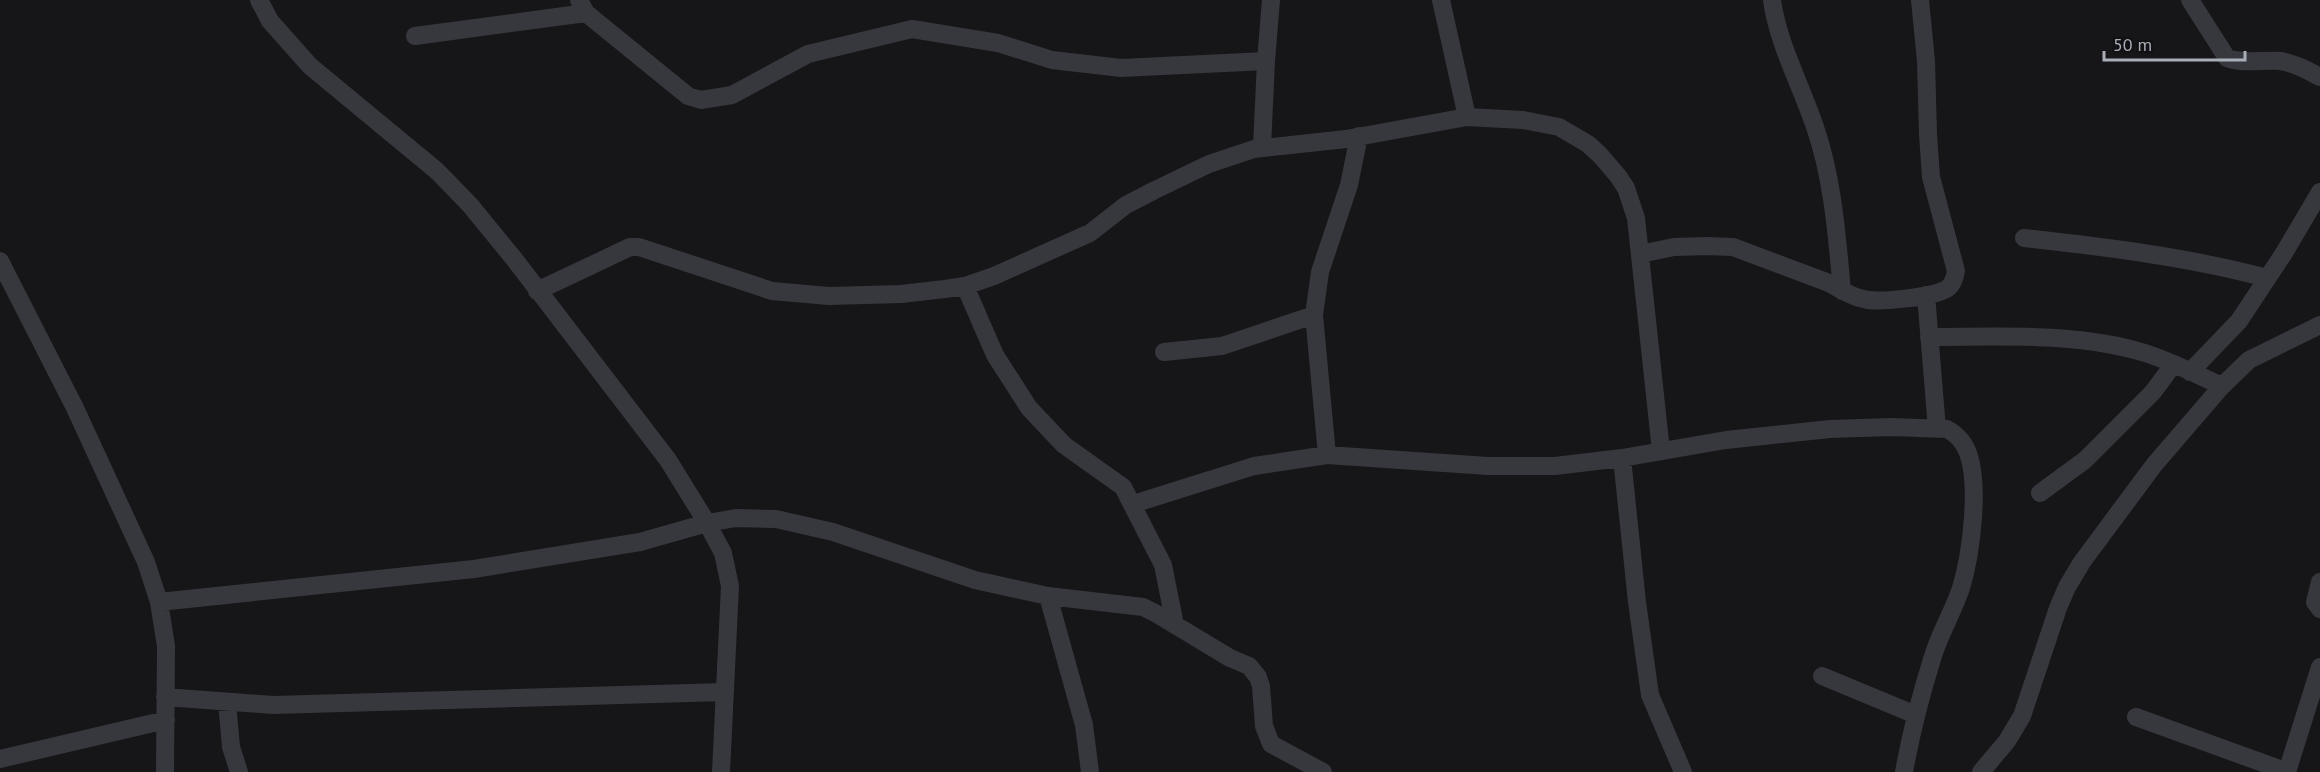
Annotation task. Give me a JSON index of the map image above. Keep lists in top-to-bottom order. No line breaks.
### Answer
{"scale_bar":"50 m"}
